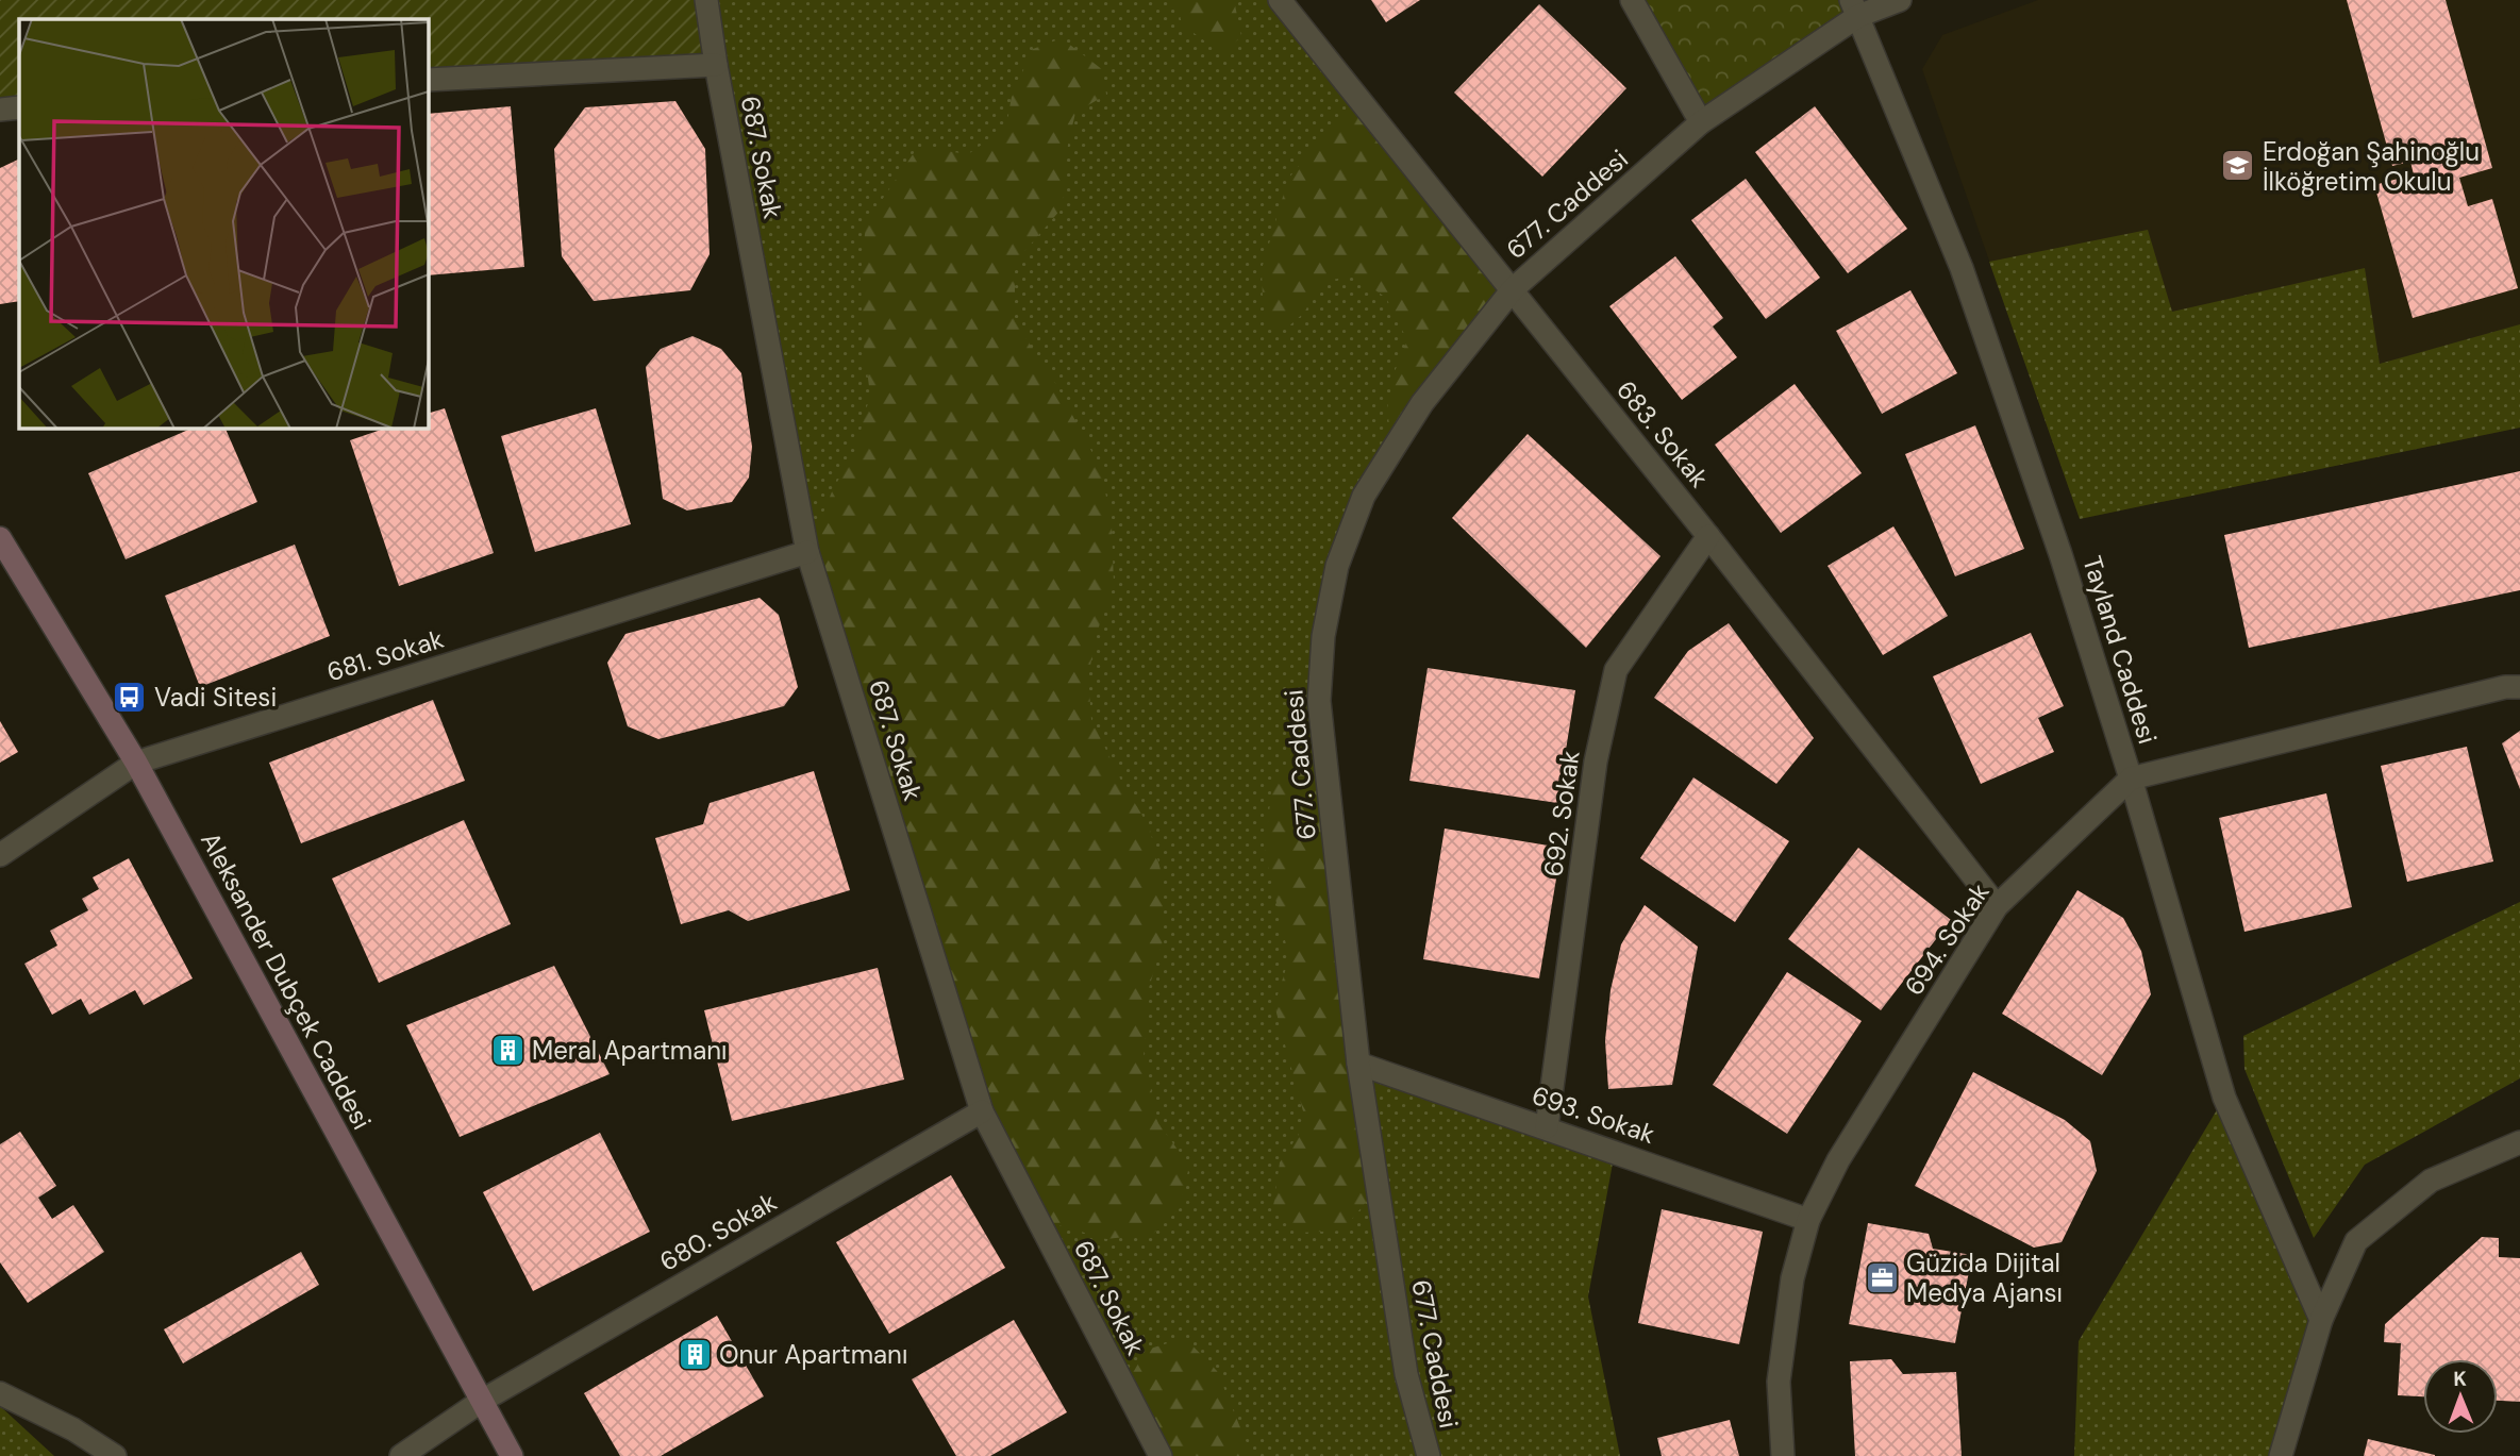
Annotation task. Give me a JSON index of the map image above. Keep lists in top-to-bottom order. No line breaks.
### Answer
{"streets":{"main road":["Aleksander Dubçek Caddesi"],"street":["687. Sokak","677. Caddesi","683. Sokak","Tayland Caddesi","681. Sokak","692. Sokak","694. Sokak","693. Sokak","680. Sokak"]},"crossings":[["687. Sokak","681. Sokak"],["687. Sokak","680. Sokak"],["677. Caddesi","683. Sokak"],["677. Caddesi","Tayland Caddesi"],["677. Caddesi","693. Sokak"],["683. Sokak","692. Sokak"],["683. Sokak","694. Sokak"],["Tayland Caddesi","694. Sokak"],["681. Sokak","Aleksander Dubçek Caddesi"],["692. Sokak","693. Sokak"],["694. Sokak","693. Sokak"],["Aleksander Dubçek Caddesi","680. Sokak"]],"places":{"school or university":["Erdoğan Şahinoğlu İlköğretim Okulu"],"bus stop":["Vadi Sitesi"],"building":["Meral Apartmanı","Onur Apartmanı"],"office":["Güzida Dijital Medya Ajansı"]},"north":"top"}
